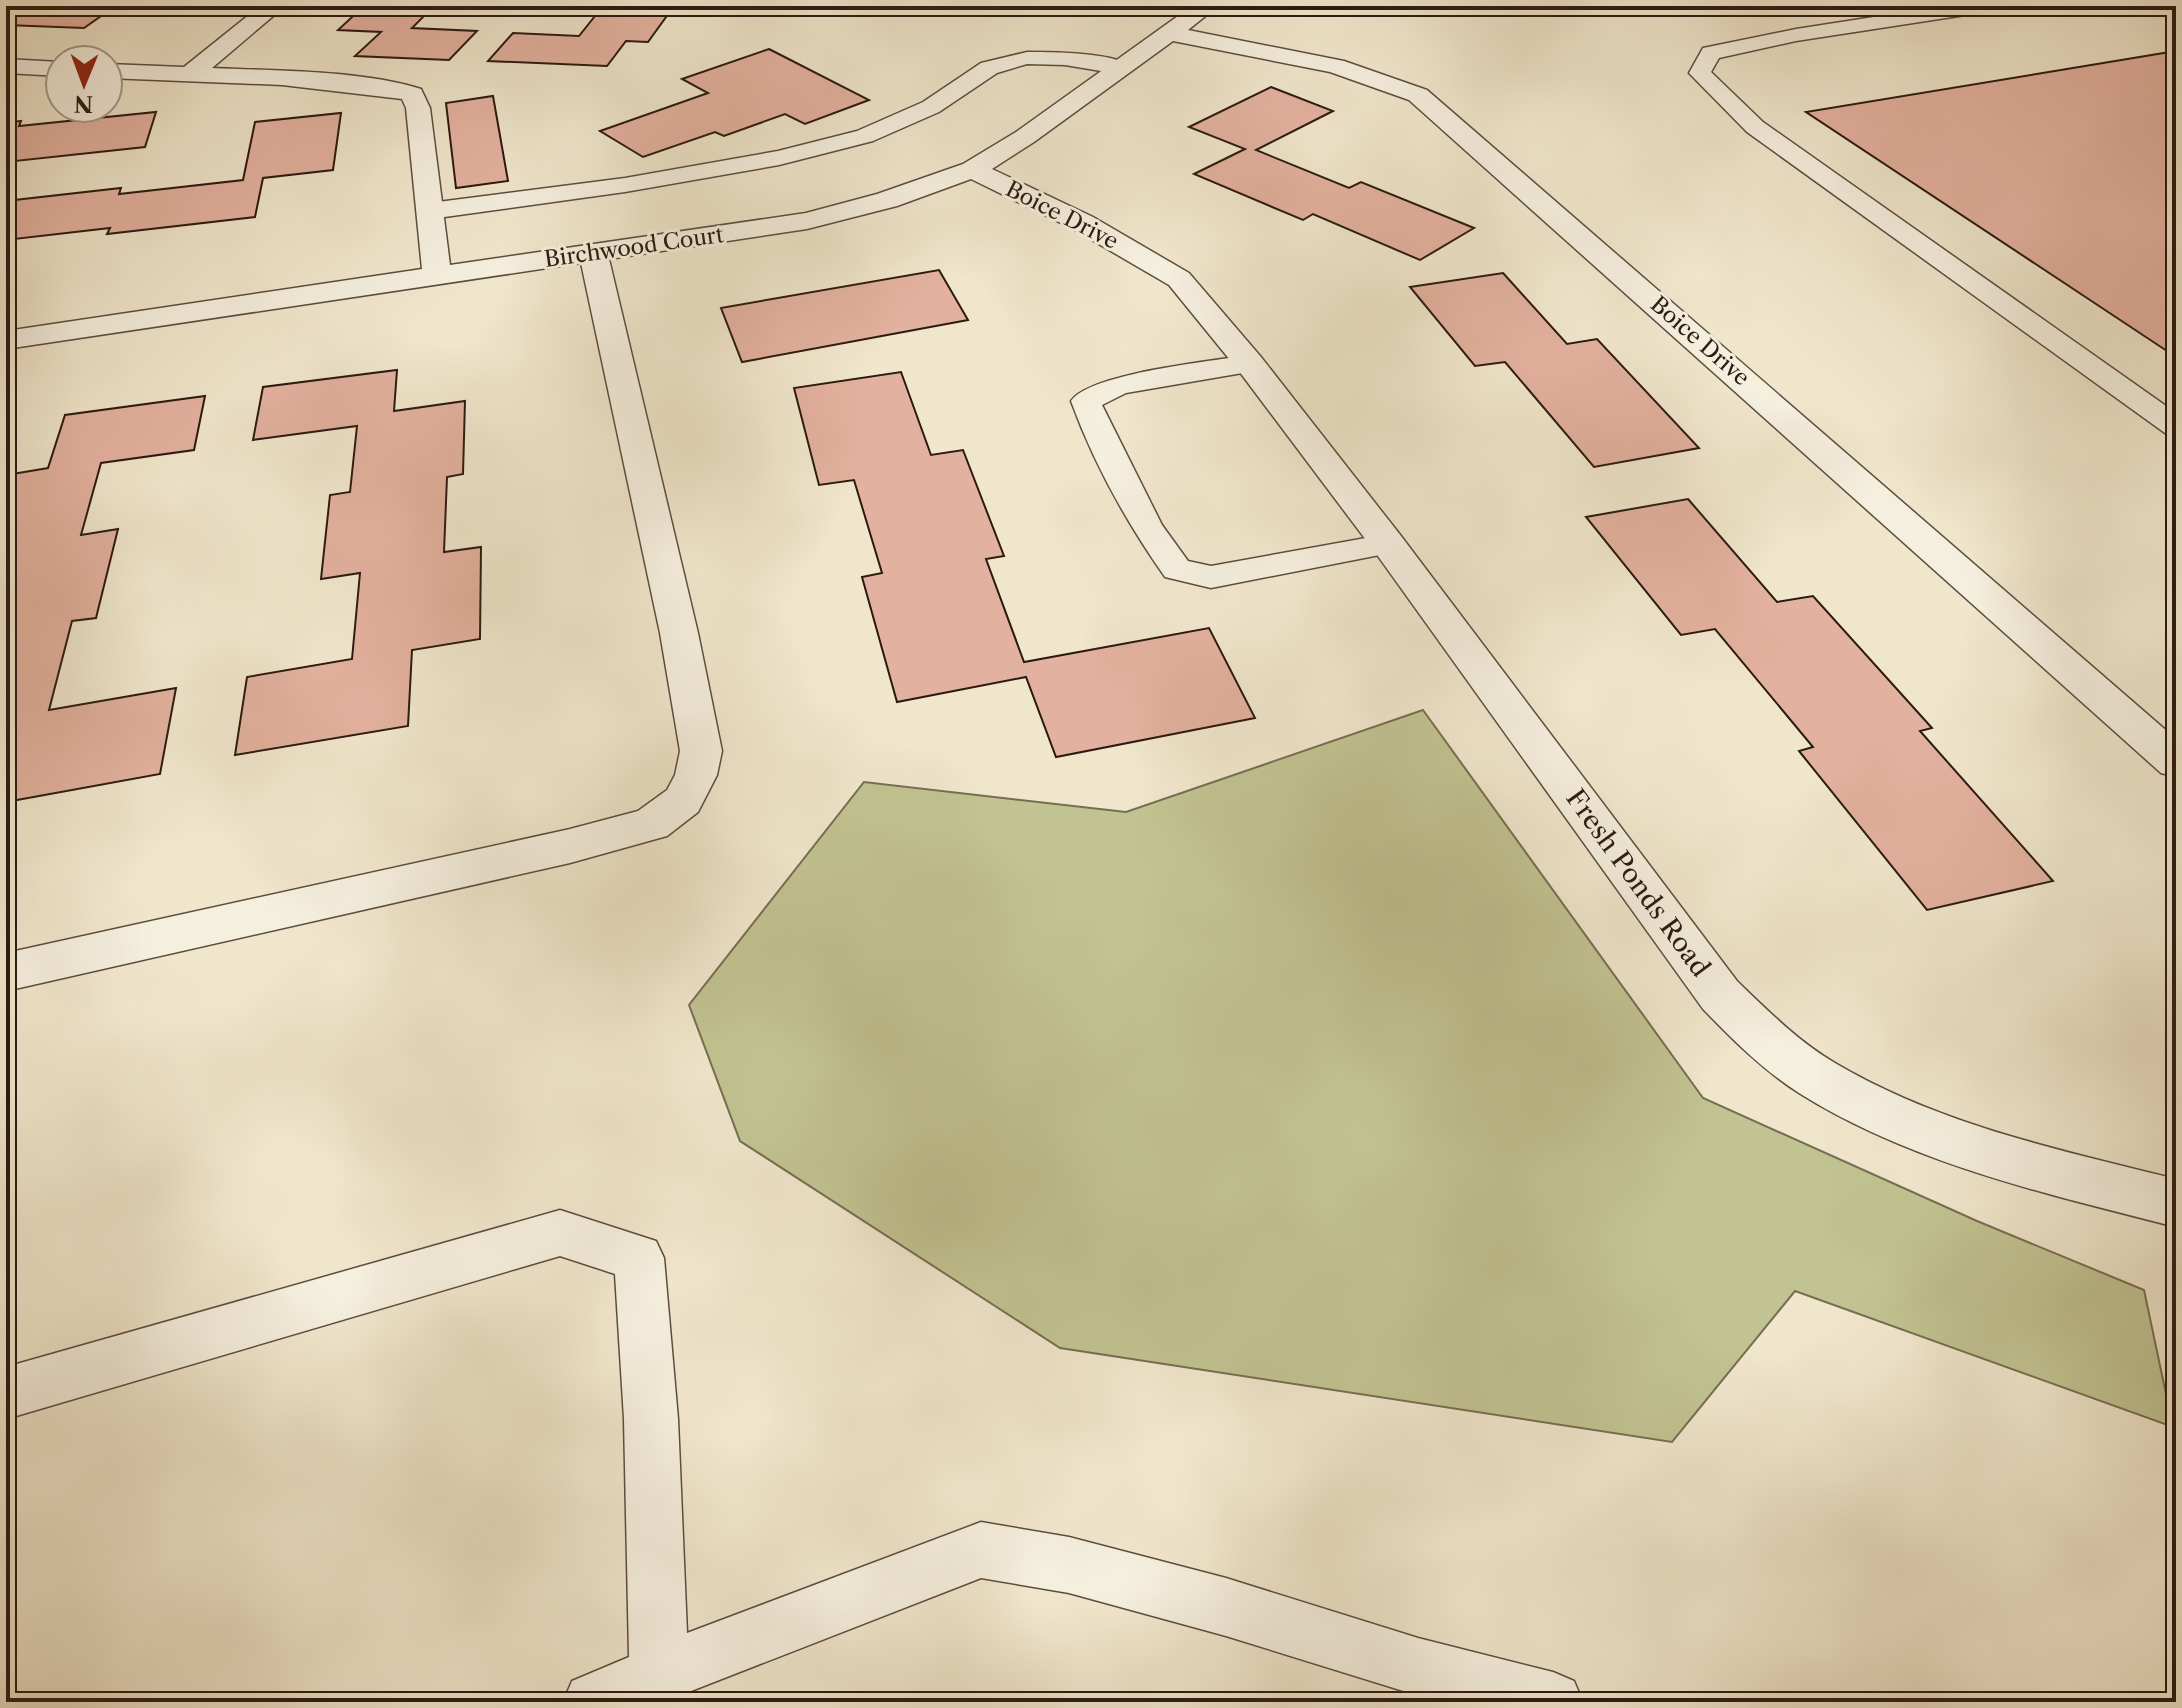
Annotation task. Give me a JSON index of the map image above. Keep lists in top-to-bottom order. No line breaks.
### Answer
{"streets":{"street":["Boice Drive","Birchwood Court","Fresh Ponds Road"]},"crossings":[["Boice Drive","Birchwood Court"],["Boice Drive","Fresh Ponds Road"]],"north":"bottom"}
